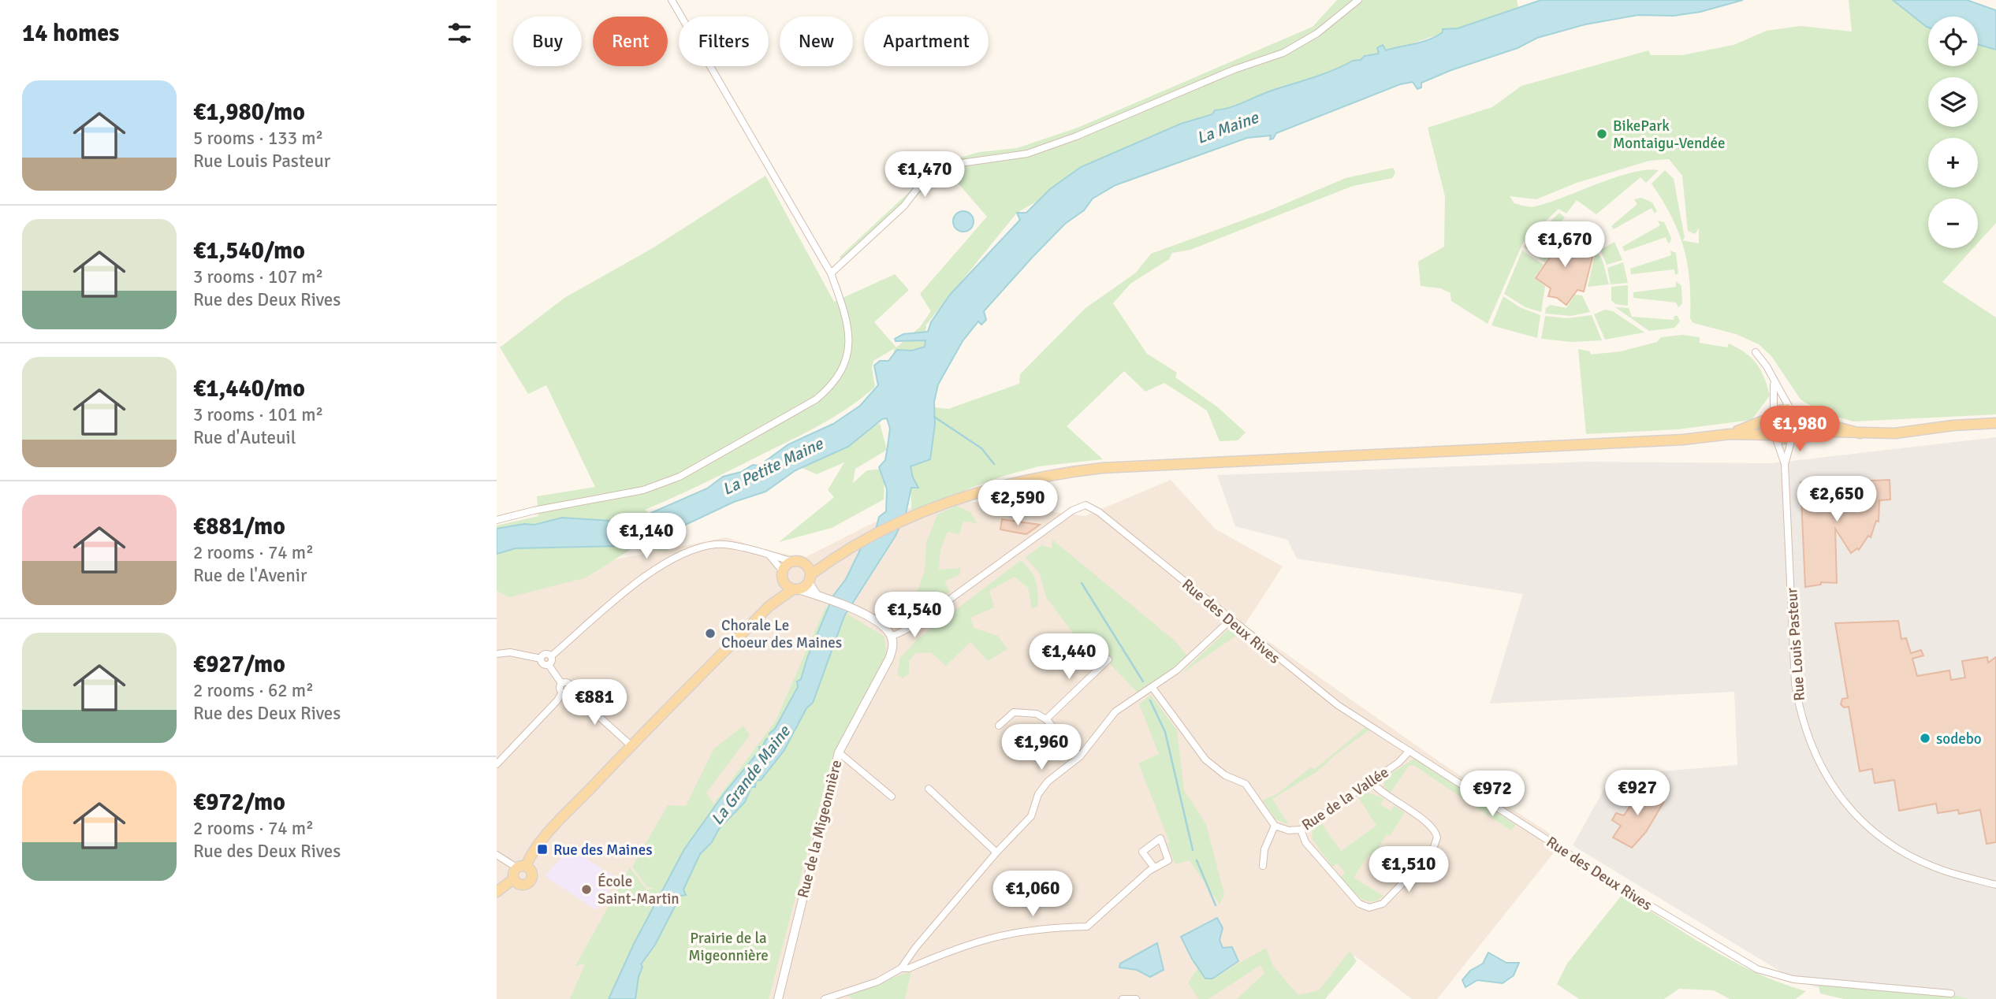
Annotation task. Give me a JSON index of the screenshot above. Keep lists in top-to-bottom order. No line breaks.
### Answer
{"streets":{"street":["Rue des Deux Rives","Rue Louis Pasteur","Rue de la Vallée","Rue de la Migeonnière"]},"crossings":[["Rue des Deux Rives","Rue de la Vallée"],["Rue des Deux Rives","Rue de la Migeonnière"]],"water":["La Maine","La Petite Maine","La Grande Maine"],"parks":["Prairie de la Migeonnière"],"places":{"other":["BikePark Montaigu-Vendée","Chorale Le Choeur des Maines","sodebo","École Saint-Martin"],"transit":["Rue des Maines"]},"page":{"heading":"14 homes","map_buttons":["+","−"],"chip":["Buy","Rent","Filters","New","Apartment"],"list":[{"name":"€1,980/mo","note":"5 rooms · 133 m² · Rue Louis Pasteur"},{"name":"€1,540/mo","note":"3 rooms · 107 m² · Rue des Deux Rives"},{"name":"€1,440/mo","note":"3 rooms · 101 m² · Rue d'Auteuil"},{"name":"€881/mo","note":"2 rooms · 74 m² · Rue de l'Avenir"},{"name":"€927/mo","note":"2 rooms · 62 m² · Rue des Deux Rives"},{"name":"€972/mo","note":"2 rooms · 74 m² · Rue des Deux Rives"}],"price":["€1,470","€1,670","€1,980","€2,650","€2,590","€1,140","€1,540","€1,440","€881","€1,960","€927","€972","€1,510","€1,060"]}}
